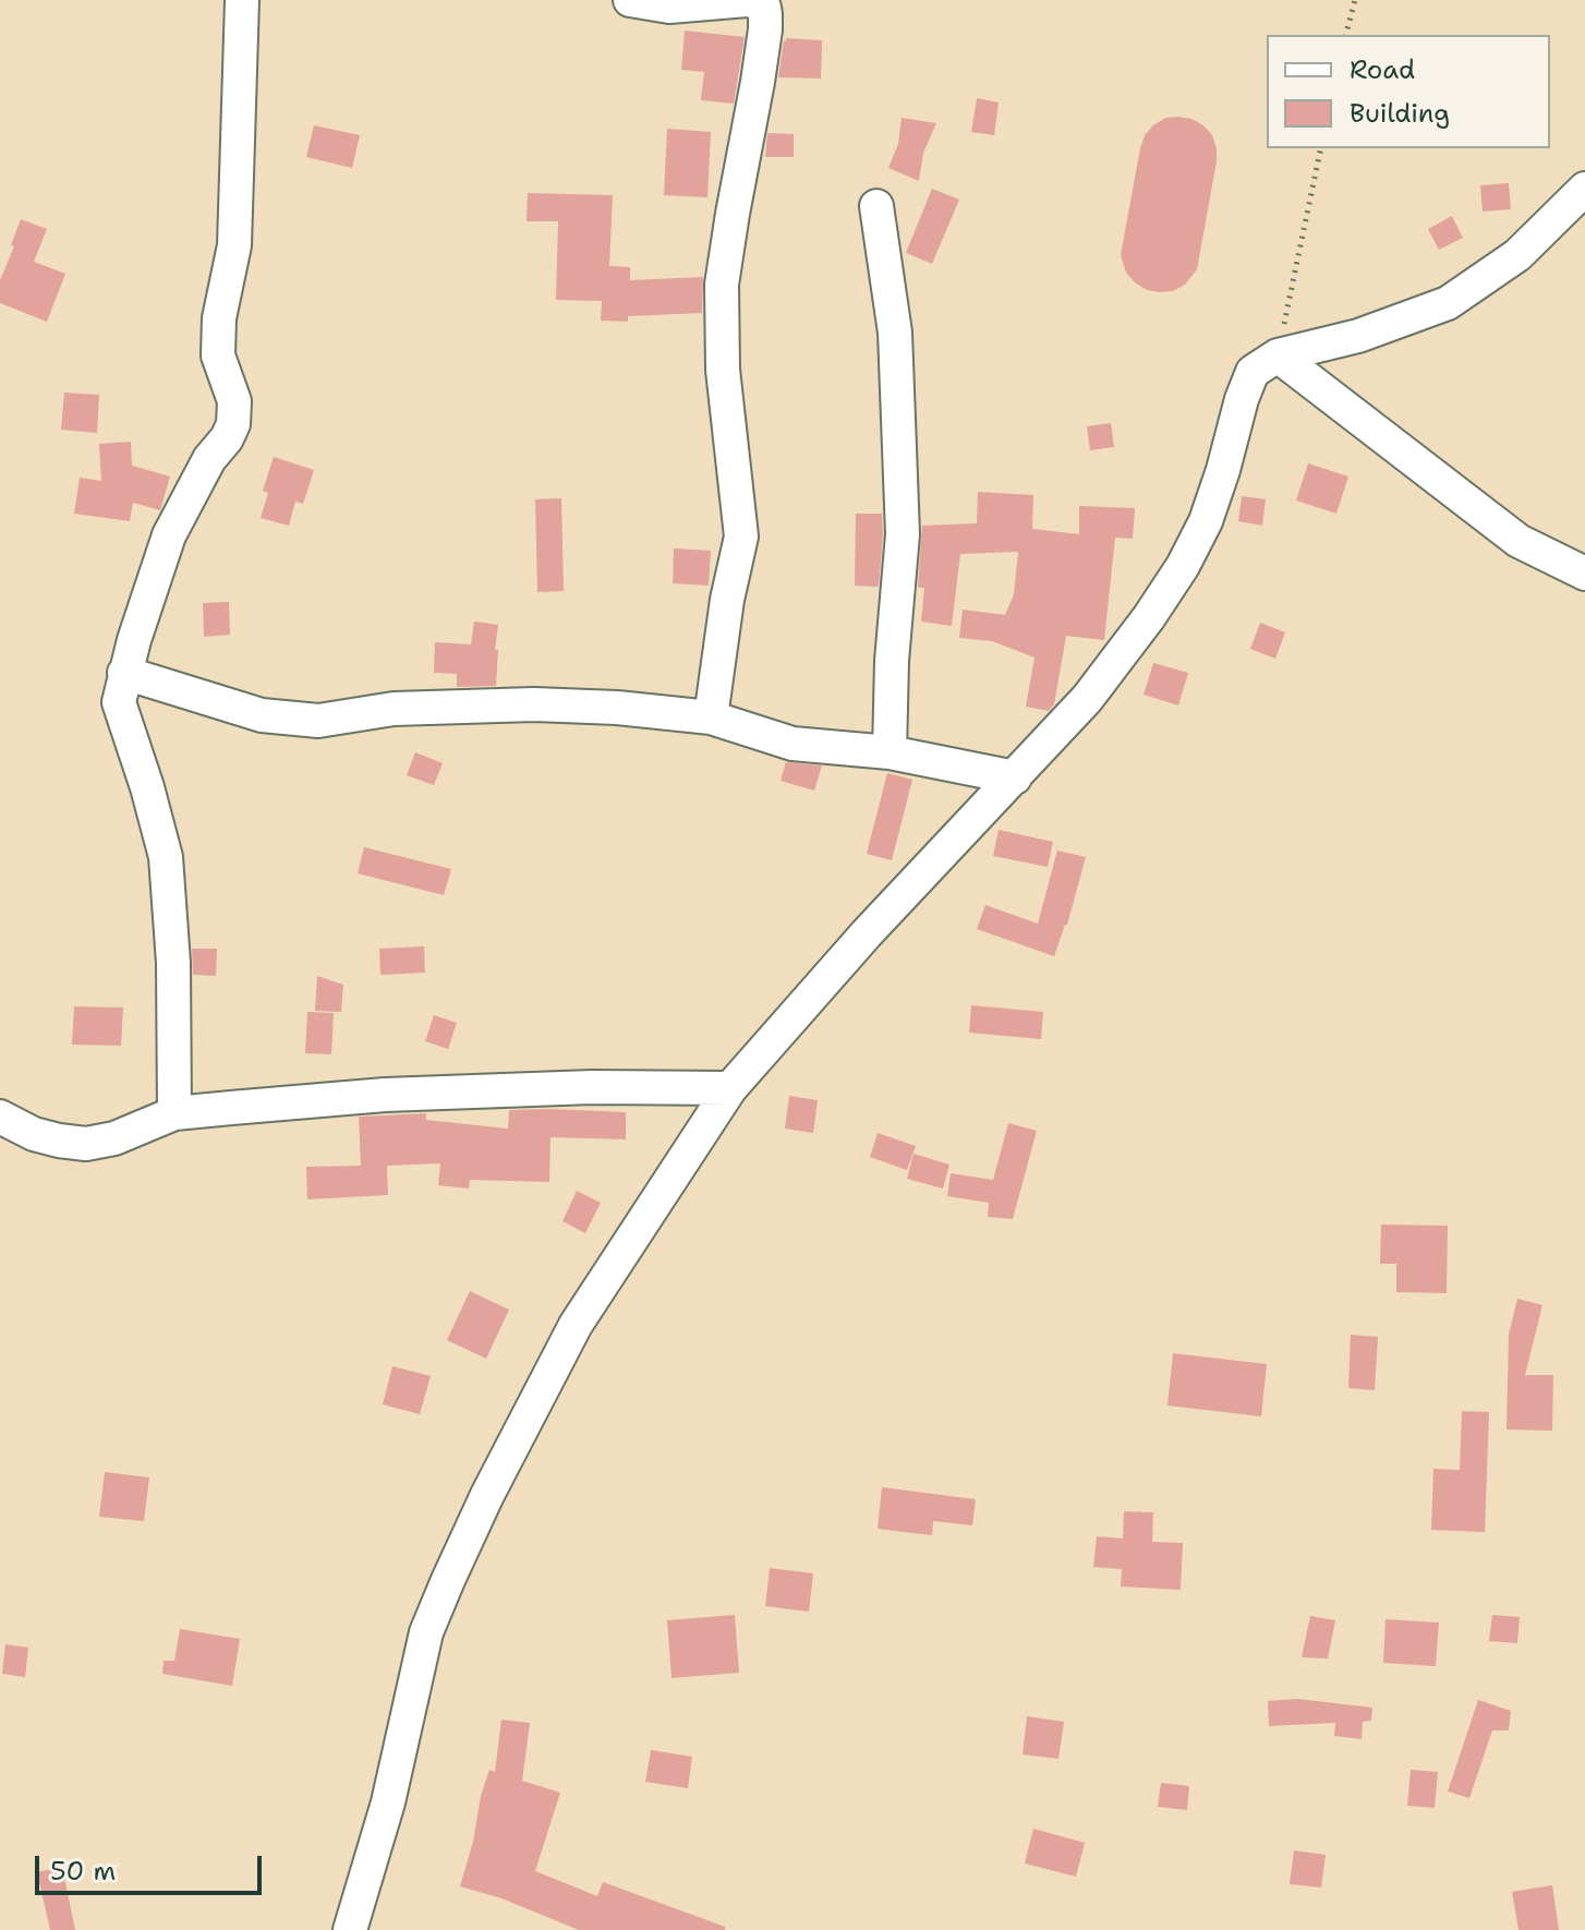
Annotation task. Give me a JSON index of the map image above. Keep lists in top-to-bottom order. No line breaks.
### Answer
{"legend":["Road","Building"],"scale_bar":"50 m"}
